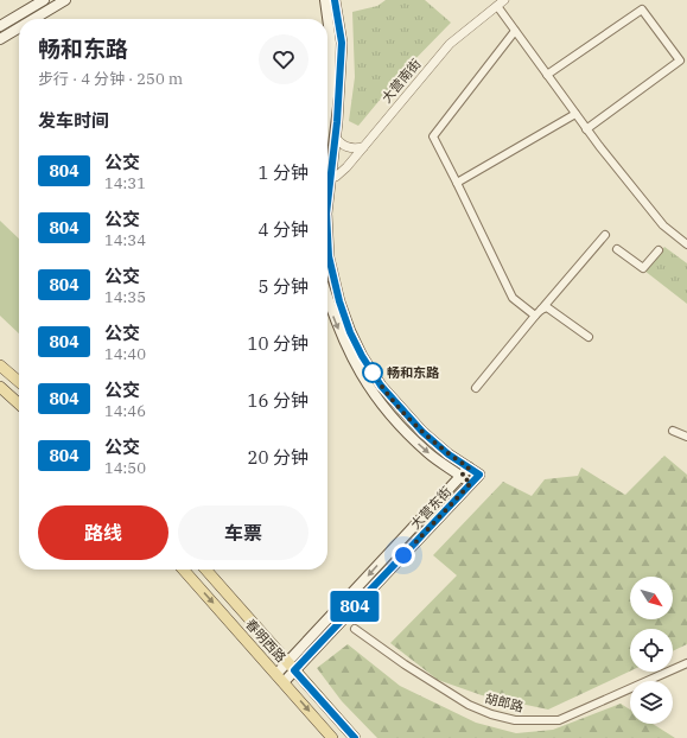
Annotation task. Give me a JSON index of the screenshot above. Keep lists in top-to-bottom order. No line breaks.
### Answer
{"streets":{"main road":["大营东街","春明西路"],"street":["大营南街","胡郎路"]},"crossings":[["大营东街","春明西路"]],"places":["畅和东路"],"lines":["bus line 804"],"north":"bottom right","page":{"on_map":"804","heading":[["畅和东路","步行 · 4 分钟 · 250 m"],"发车时间"],"list":[{"mark":"804","name":"公交","note":"14:31","value":"1 分钟"},{"mark":"804","name":"公交","note":"14:34","value":"4 分钟"},{"mark":"804","name":"公交","note":"14:35","value":"5 分钟"},{"mark":"804","name":"公交","note":"14:40","value":"10 分钟"},{"mark":"804","name":"公交","note":"14:46","value":"16 分钟"},{"mark":"804","name":"公交","note":"14:50","value":"20 分钟"}],"buttons":["路线","车票"]}}
